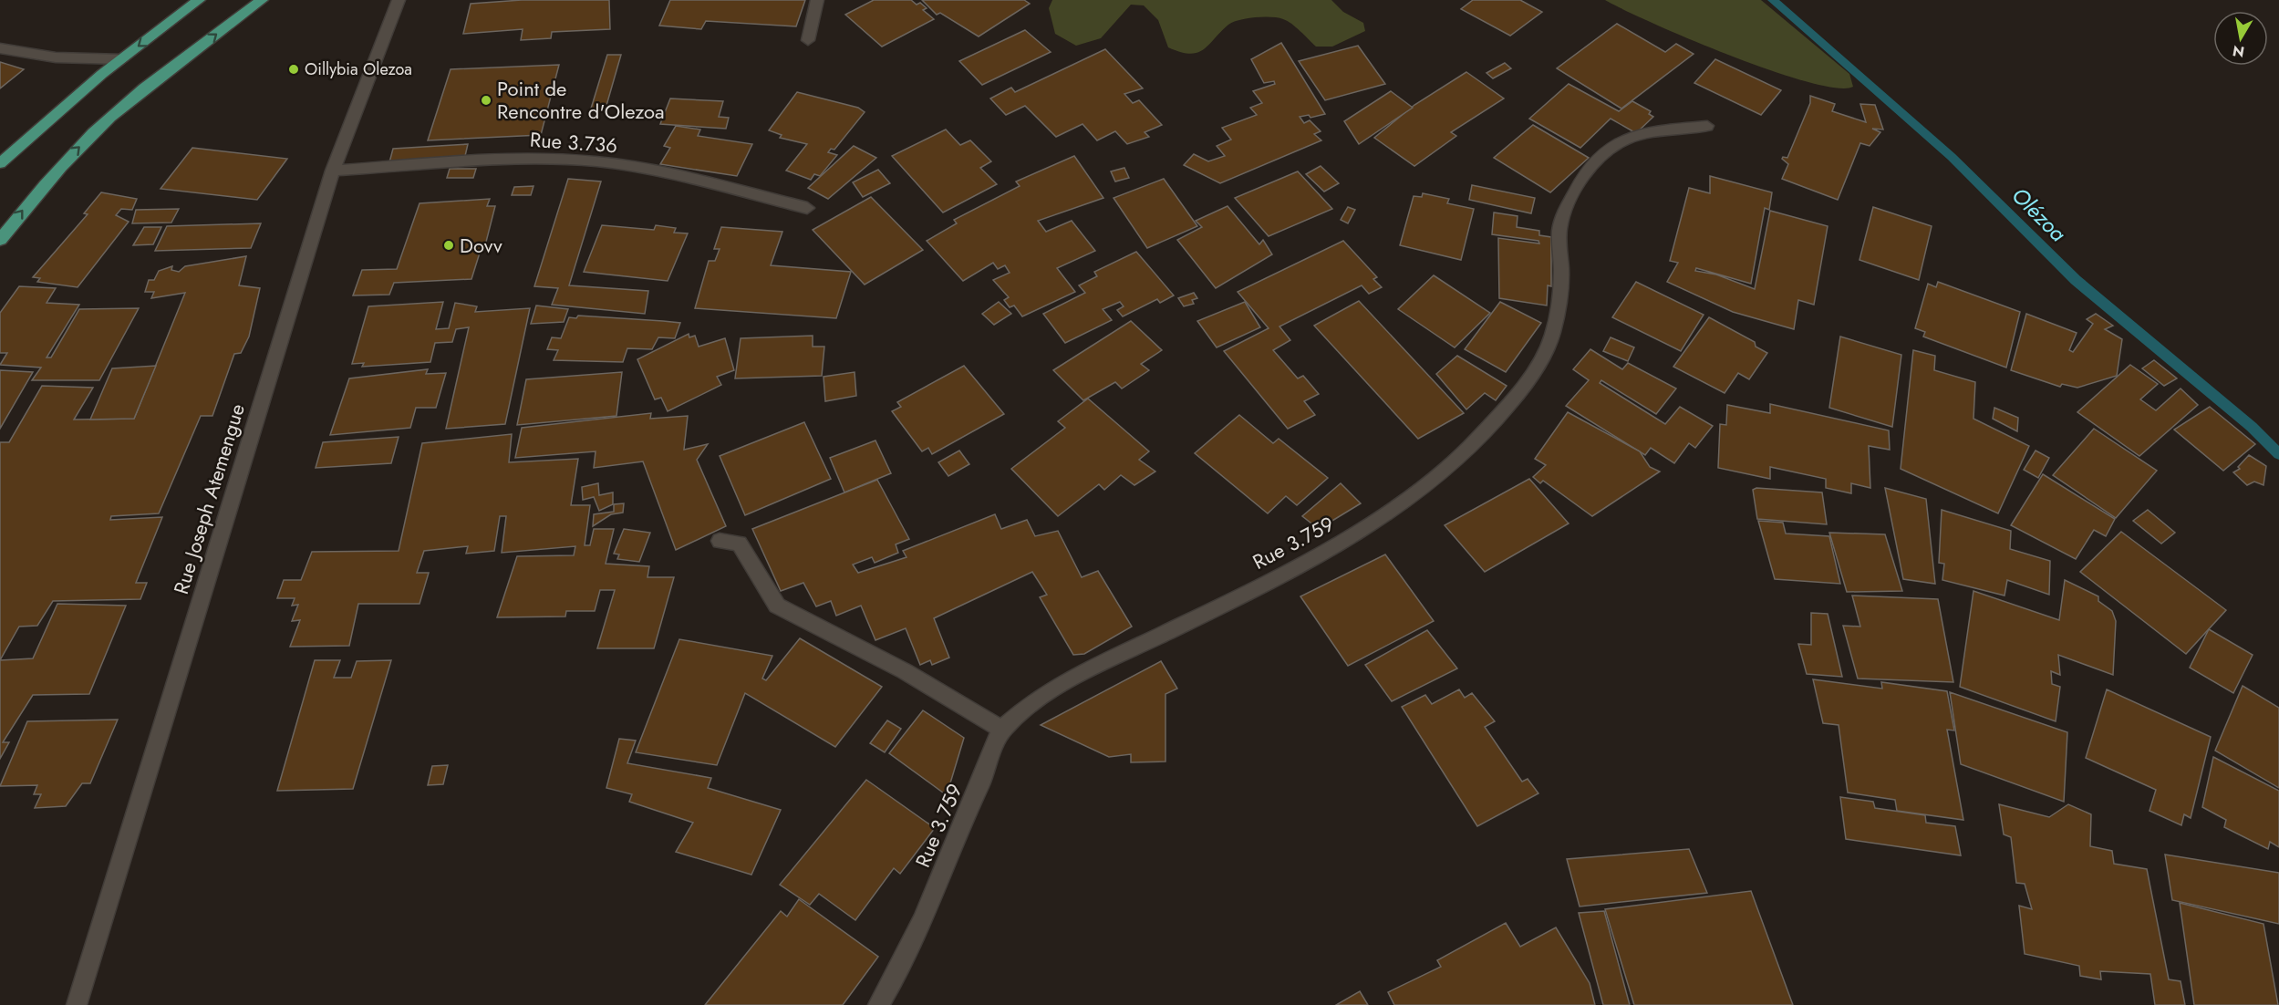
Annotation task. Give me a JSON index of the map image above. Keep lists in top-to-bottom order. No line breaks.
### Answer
{"streets":{"street":["Rue 3.736","Rue Joseph Atemengue","Rue 3.759"]},"crossings":[["Rue 3.736","Rue Joseph Atemengue"]],"water":["Olézoa"],"places":["Oillybia Olezoa","Point de Rencontre d'Olezoa","Dovv"],"north":"bottom"}
